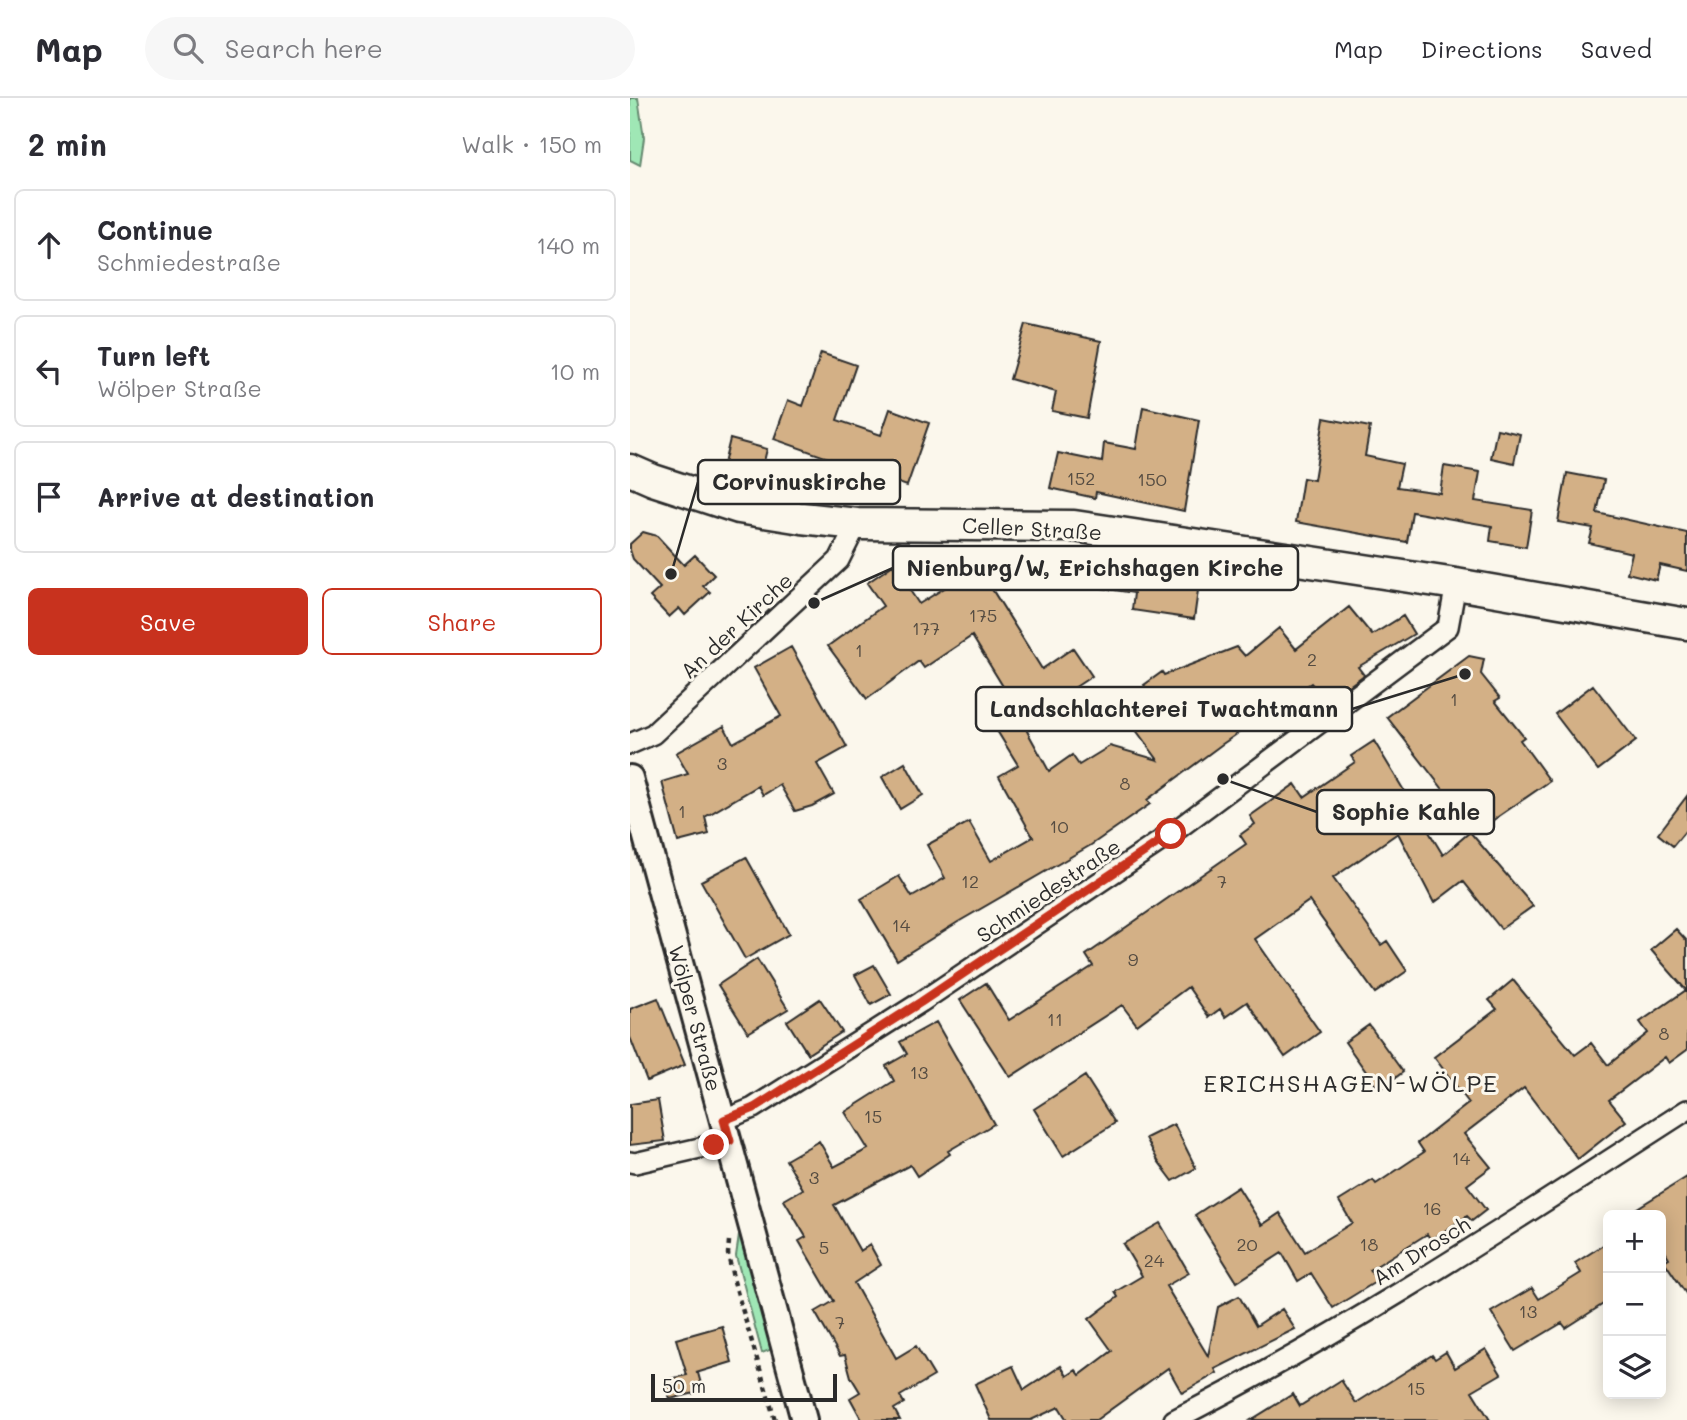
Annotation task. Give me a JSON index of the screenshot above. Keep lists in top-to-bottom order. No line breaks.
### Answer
{"streets":{"main road":["Celler Straße"],"street":["An der Kirche","Schmiedestraße","Wölper Straße","Am Drosch"]},"crossings":[["Celler Straße","An der Kirche"],["Celler Straße","Schmiedestraße"],["Schmiedestraße","Wölper Straße"]],"districts":["ERICHSHAGEN-WÖLPE"],"places":["Corvinuskirche","Nienburg/W, Erichshagen Kirche","Landschlachterei Twachtmann","Sophie Kahle"],"house_numbers":["152","150","175","177","1","2","1","3","8","1","10","12","7","14","9","11","8","13","15","14","3","16","20","18","5","24","13","7","15"],"scale_bar":"50 m","page":{"header":"Map","search":"Search here","nav":["Map","Directions","Saved"],"heading":["2 min","Walk · 150 m"],"list":[["Continue","Schmiedestraße","140 m"],["Turn left","Wölper Straße","10 m"],"Arrive at destination"],"buttons":["Save","Share"],"map_buttons":["+","−"],"scale":"50 m"}}
